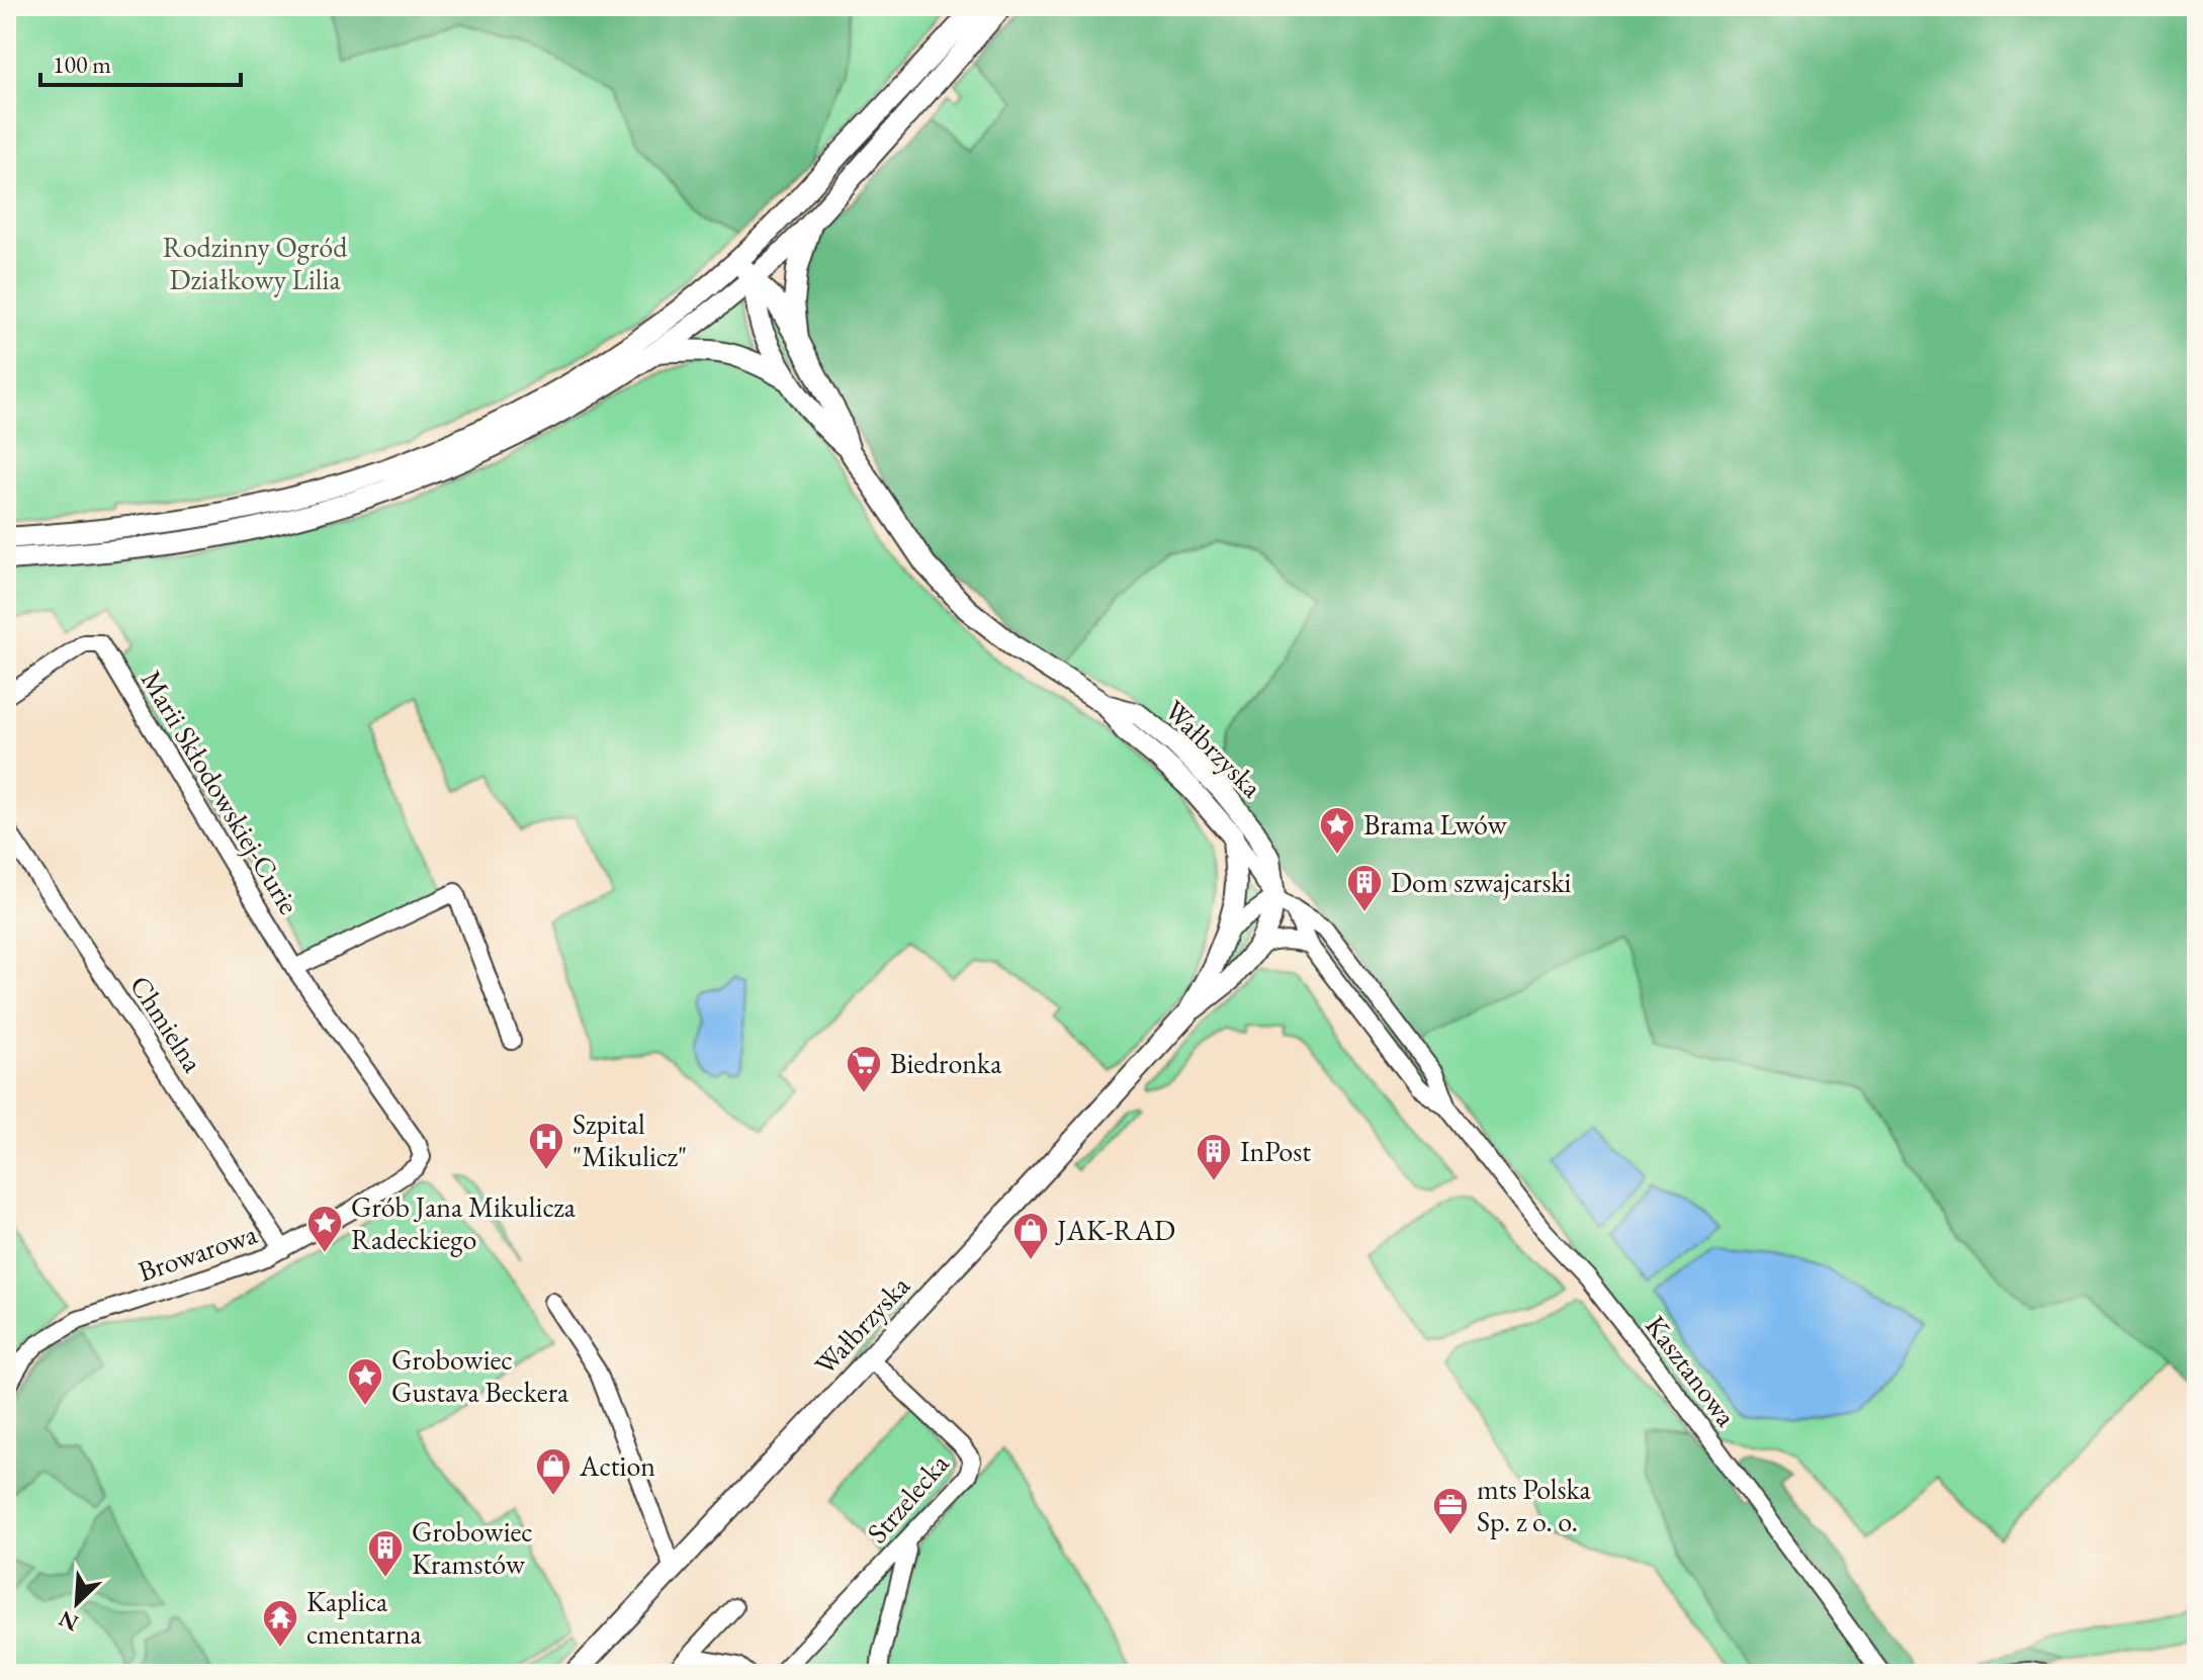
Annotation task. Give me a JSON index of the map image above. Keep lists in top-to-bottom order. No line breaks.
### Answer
{"streets":{"main road":["Wałbrzyska"],"street":["Marii Skłodowskiej-Curie","Chmielna","Browarowa","Kasztanowa","Strzelecka"]},"crossings":[["Wałbrzyska","Kasztanowa"],["Wałbrzyska","Strzelecka"],["Marii Skłodowskiej-Curie","Browarowa"],["Chmielna","Browarowa"]],"parks":["Rodzinny Ogród Działkowy Lilia"],"places":{"place":["Brama Lwów","Grób Jana Mikulicza Radeckiego","Grobowiec Gustava Beckera"],"building":["Dom szwajcarski","InPost","Grobowiec Kramstów"],"supermarket":["Biedronka"],"hospital":["Szpital \"Mikulicz\""],"shop":["JAK-RAD","Action"],"office":["mts Polska Sp. z o. o."],"temple":["Kaplica cmentarna"]},"scale_bar":"100 m","north":"bottom left"}
